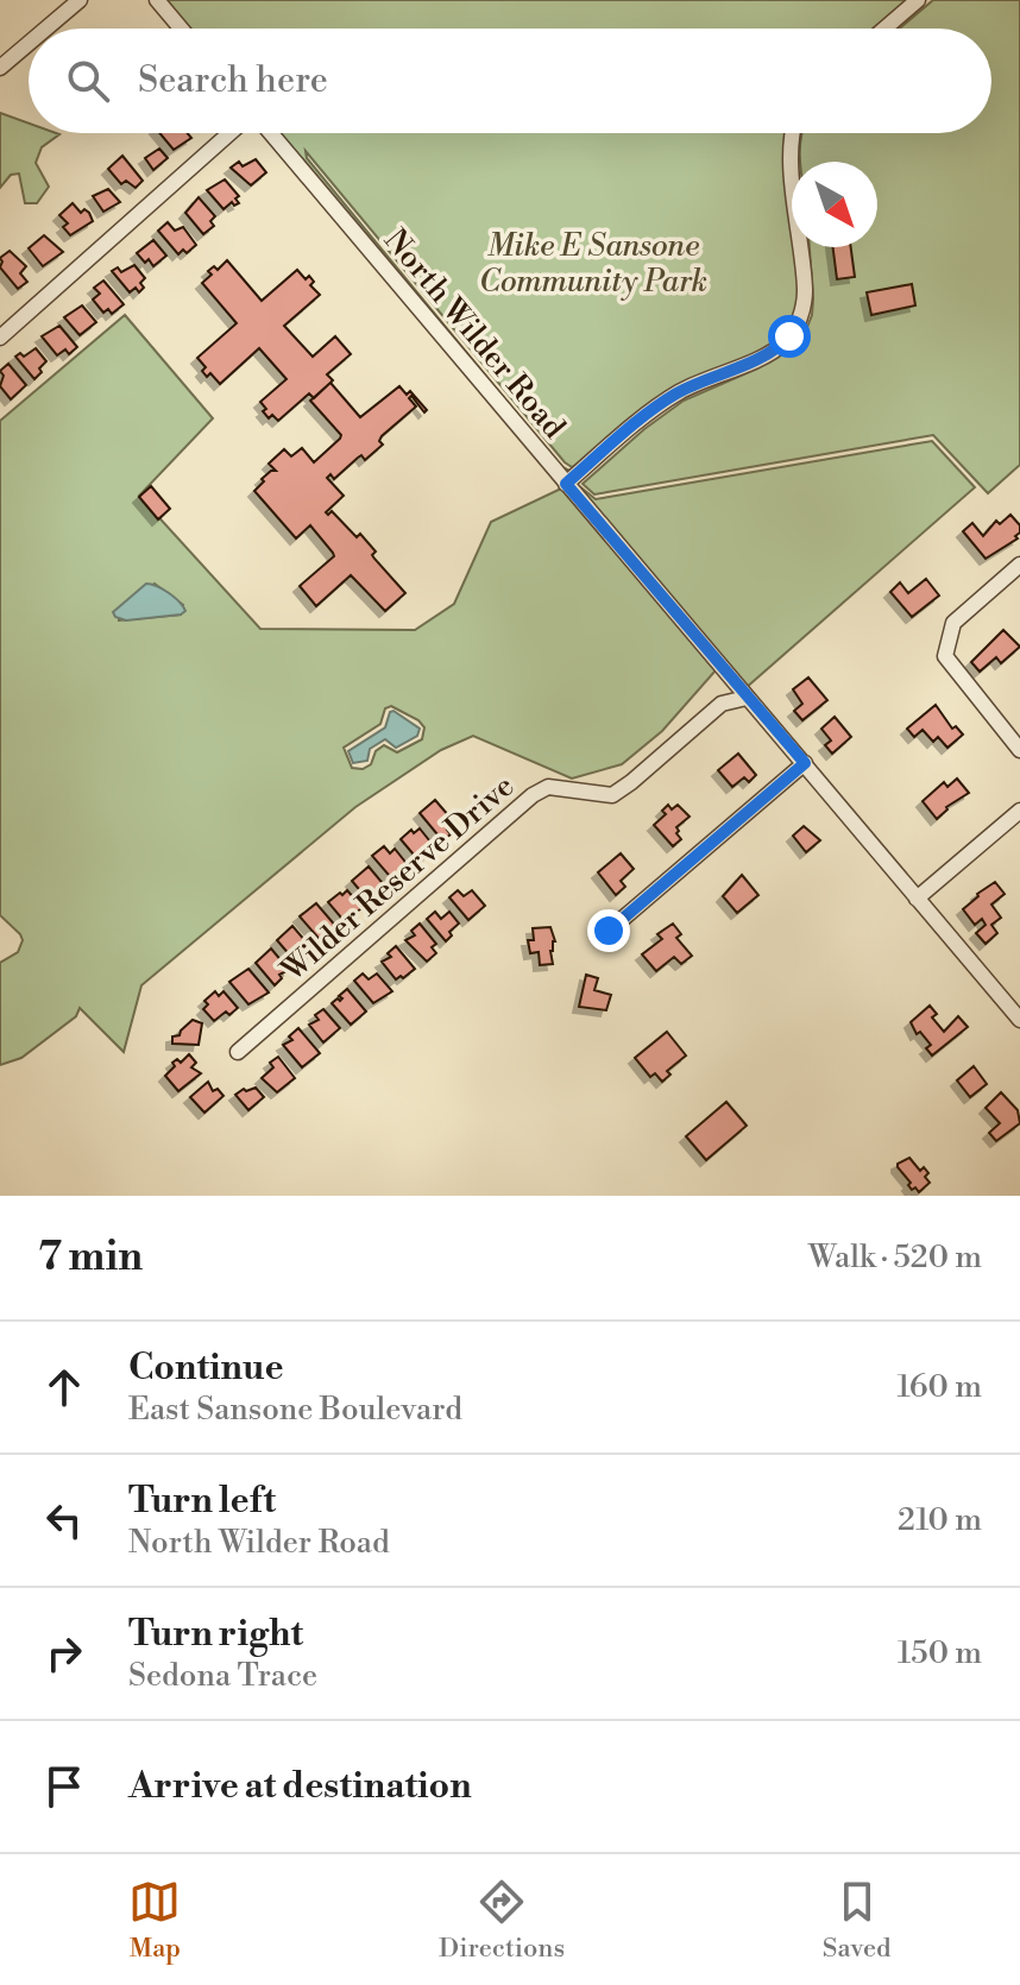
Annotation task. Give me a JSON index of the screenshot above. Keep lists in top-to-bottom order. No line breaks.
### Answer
{"streets":{"street":["North Wilder Road","Wilder Reserve Drive"]},"crossings":[["North Wilder Road","Wilder Reserve Drive"]],"parks":["Mike E Sansone Community Park"],"north":"bottom right","page":{"search":"Search here","heading":["7 min","Walk · 520 m"],"list":[["Continue","East Sansone Boulevard","160 m"],["Turn left","North Wilder Road","210 m"],["Turn right","Sedona Trace","150 m"],"Arrive at destination"],"nav":["Map","Directions","Saved"]}}
